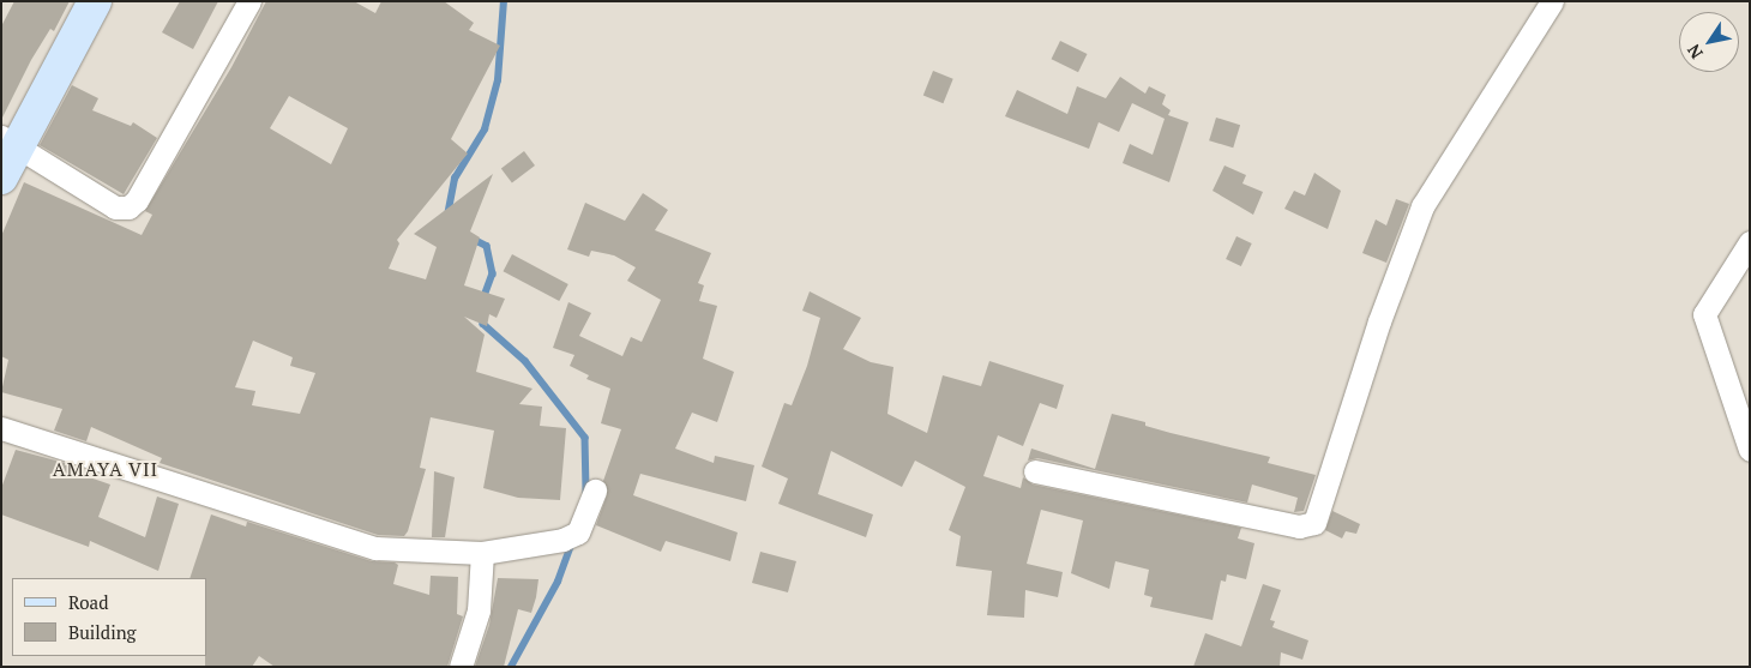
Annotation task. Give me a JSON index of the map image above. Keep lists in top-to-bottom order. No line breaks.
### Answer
{"districts":["AMAYA VII"],"legend":["Road","Building"],"north":"bottom left"}
